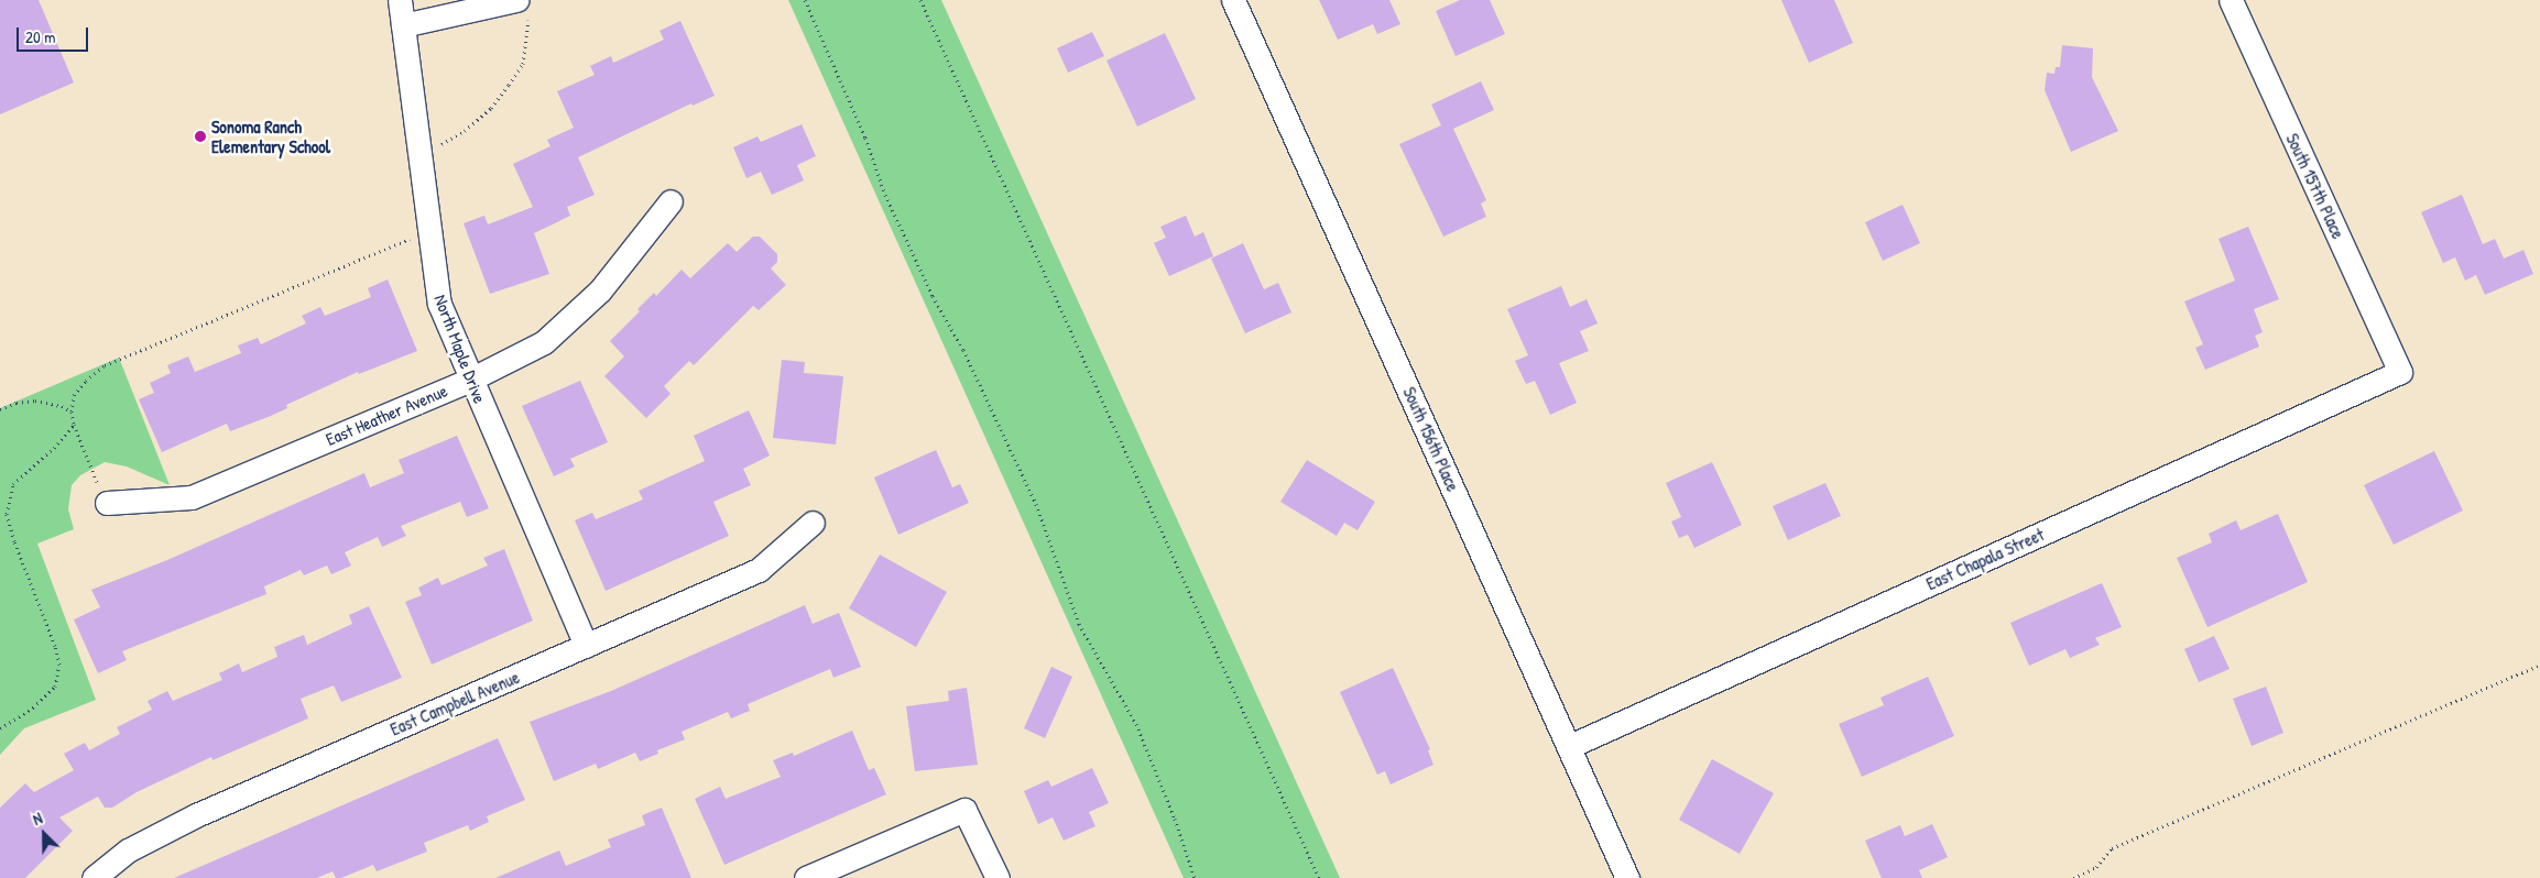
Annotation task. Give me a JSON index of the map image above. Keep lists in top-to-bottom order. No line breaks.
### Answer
{"streets":{"street":["South 157th Place","North Maple Drive","East Heather Avenue","South 156th Place","East Chapala Street","East Campbell Avenue"]},"crossings":[["South 157th Place","East Chapala Street"],["North Maple Drive","East Heather Avenue"],["North Maple Drive","East Campbell Avenue"],["South 156th Place","East Chapala Street"]],"places":["Sonoma Ranch Elementary School"],"scale_bar":"20 m","north":"top left"}
